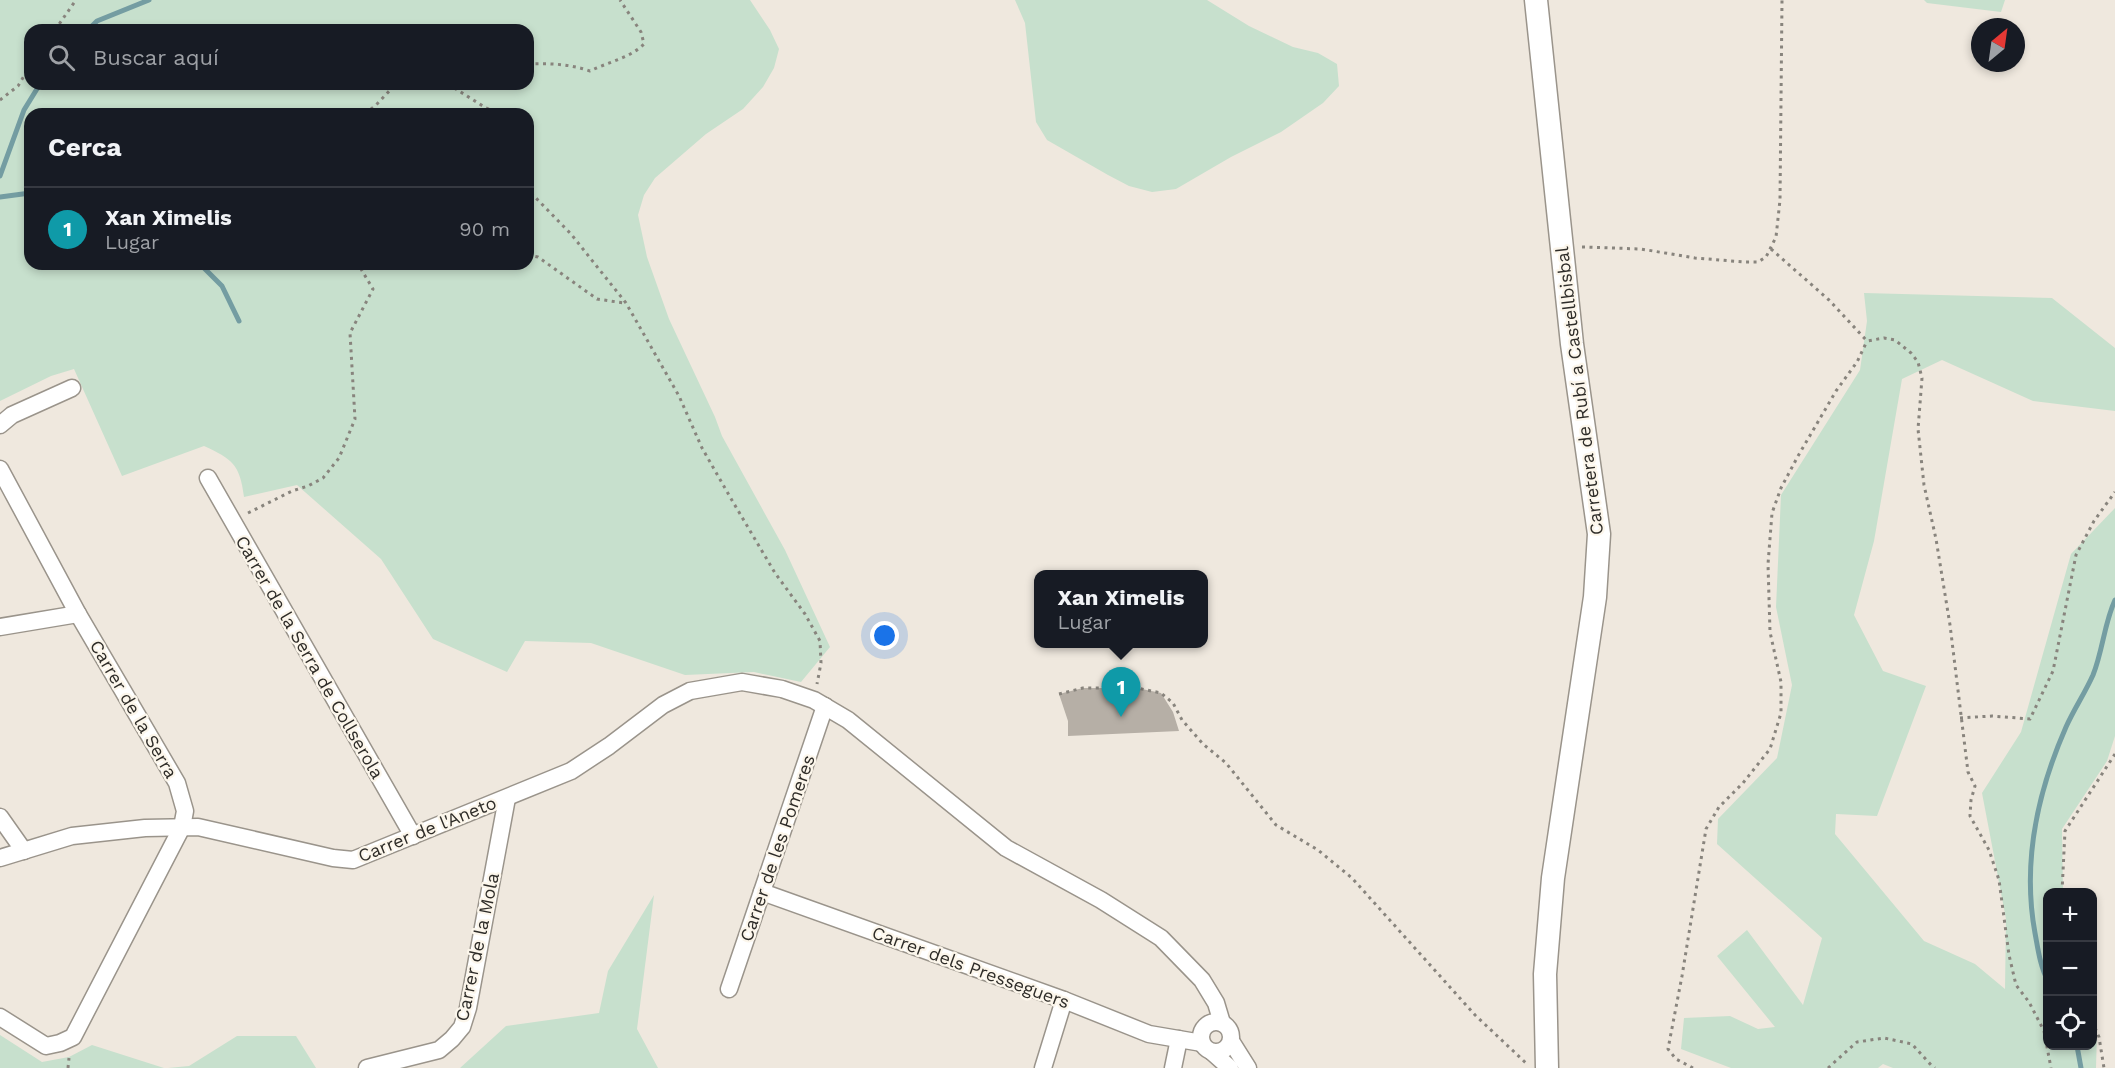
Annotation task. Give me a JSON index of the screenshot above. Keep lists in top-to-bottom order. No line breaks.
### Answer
{"streets":{"street":["Carretera de Rubí a Castellbisbal","Carrer de la Serra de Collserola","Carrer de la Serra","Carrer de l'Aneto","Carrer de les Pomeres","Carrer de la Mola","Carrer dels Presseguers"]},"crossings":[["Carrer de la Serra de Collserola","Carrer de l'Aneto"],["Carrer de la Serra","Carrer de l'Aneto"],["Carrer de l'Aneto","Carrer de les Pomeres"],["Carrer de l'Aneto","Carrer de la Mola"],["Carrer de les Pomeres","Carrer dels Presseguers"]],"north":"top right","page":{"search":"Buscar aquí","heading":"Cerca","list":[{"mark":"1","name":"Xan Ximelis","note":"Lugar","value":"90 m"}],"popup":["Xan Ximelis","Lugar"],"pins":"1","map_buttons":["+","−"]}}
